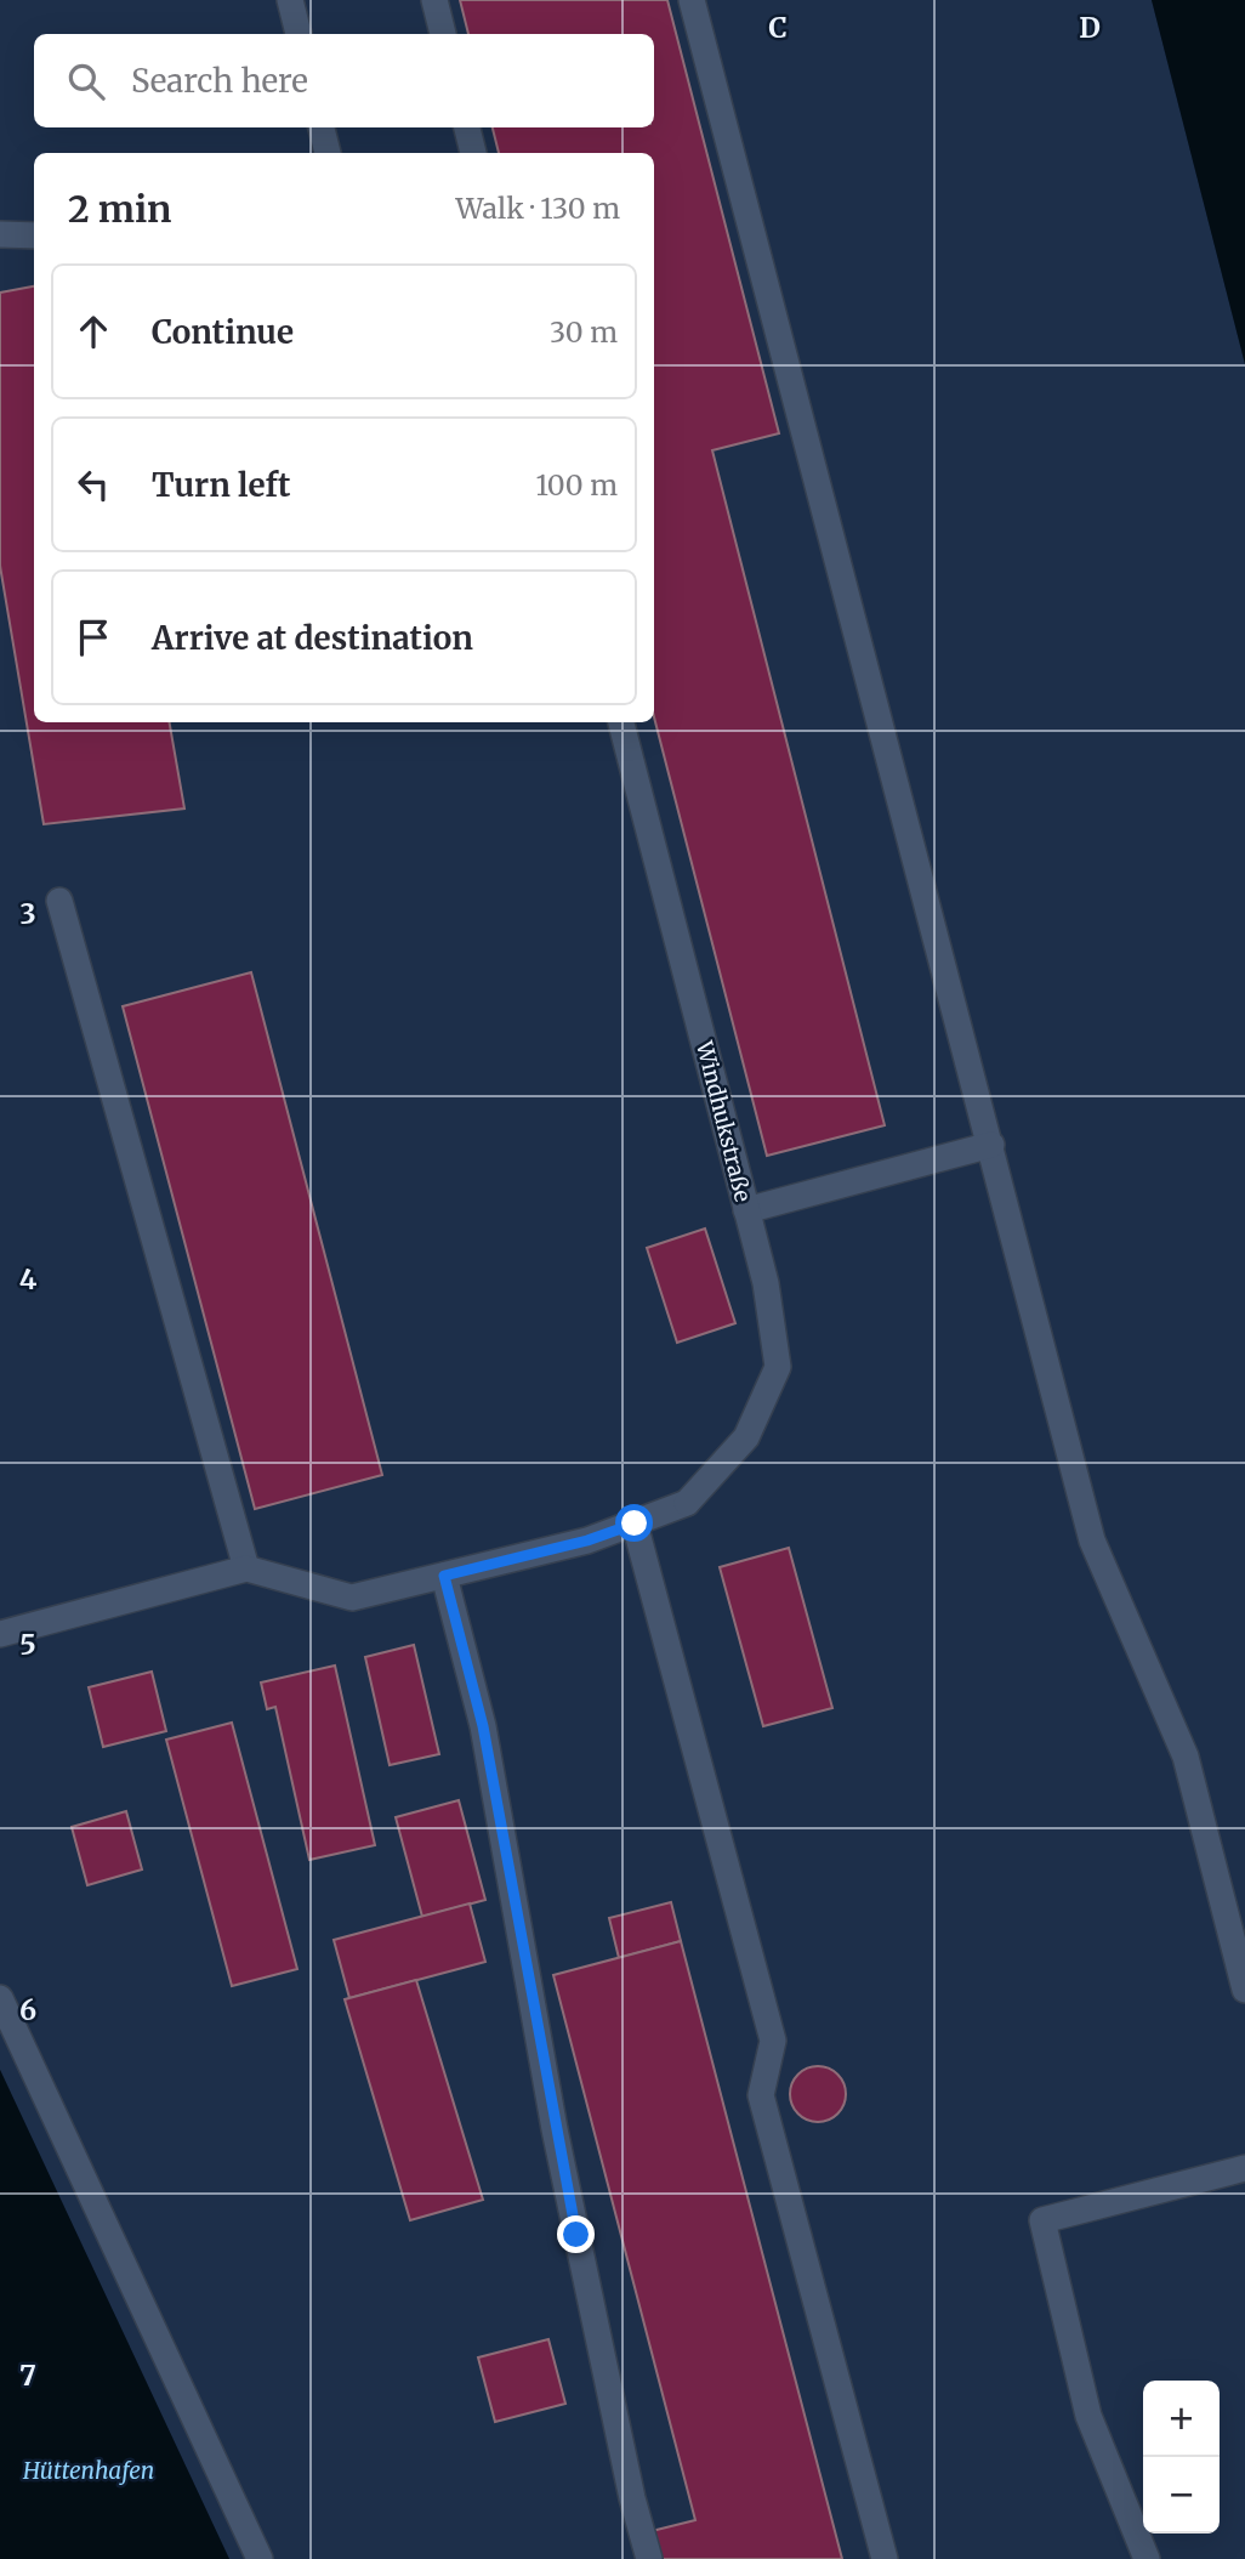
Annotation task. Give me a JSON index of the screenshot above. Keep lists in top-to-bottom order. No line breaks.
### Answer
{"streets":{"street":["Windhukstraße"]},"water":["Hüttenhafen"],"page":{"search":"Search here","heading":["2 min","Walk · 130 m"],"list":[["Continue","30 m"],["Turn left","100 m"],"Arrive at destination"],"map_buttons":["+","−"]},"grid":{"columns":["C","D"],"rows":["3","4","5","6","7"]}}
